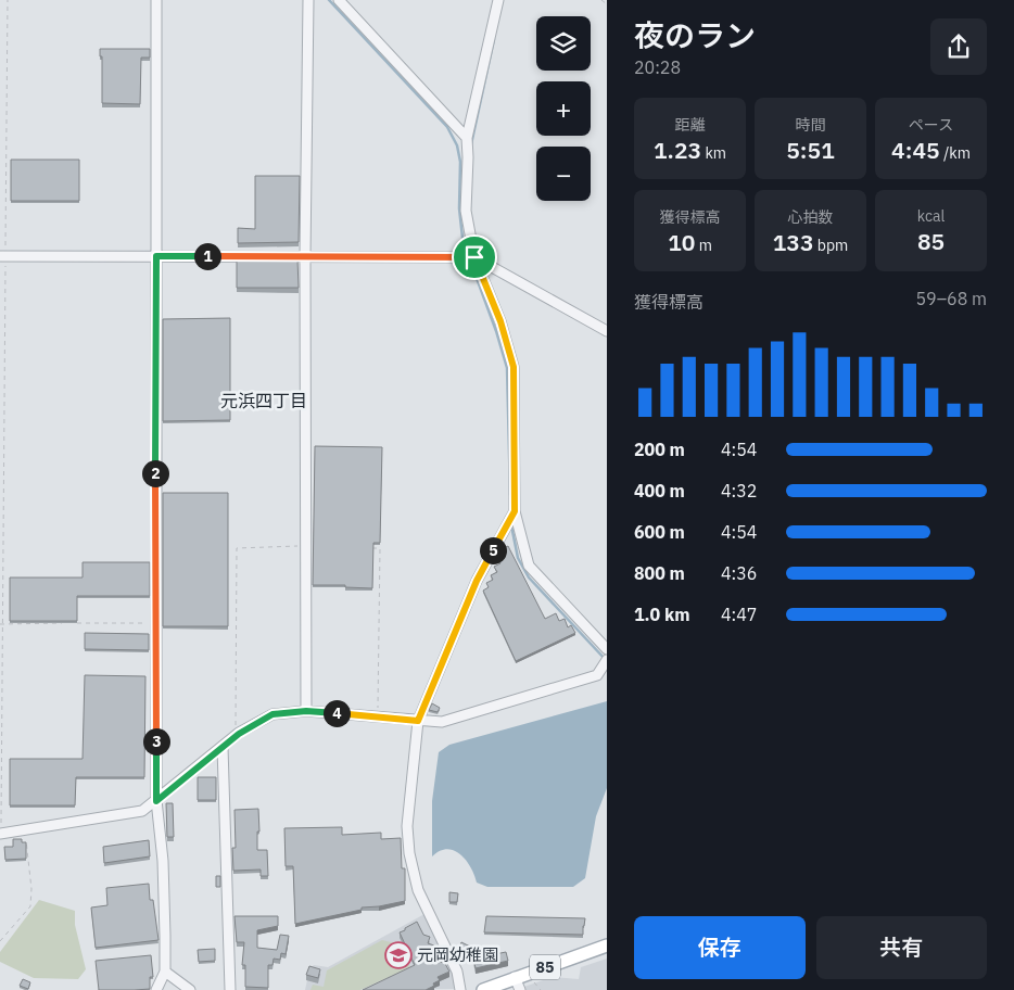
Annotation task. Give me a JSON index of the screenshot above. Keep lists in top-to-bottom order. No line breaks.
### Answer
{"streets":{"main road":["85"]},"districts":["元浜四丁目"],"places":{"school or university":["元岡幼稚園"]},"page":{"heading":["夜のラン","20:28"],"map_buttons":["+","−"],"stats":[["距離","1.23 km"],["時間","5:51"],["ペース","4:45 /km"],["獲得標高","10 m"],["心拍数","133 bpm"],["kcal","85"]],"pins":["1","2","5","4","3"],"chart":["獲得標高","59–68 m"],"list":[{"name":"200 m","note":"4:54"},{"name":"400 m","note":"4:32"},{"name":"600 m","note":"4:54"},{"name":"800 m","note":"4:36"},{"name":"1.0 km","note":"4:47"}],"buttons":["保存","共有"]}}
